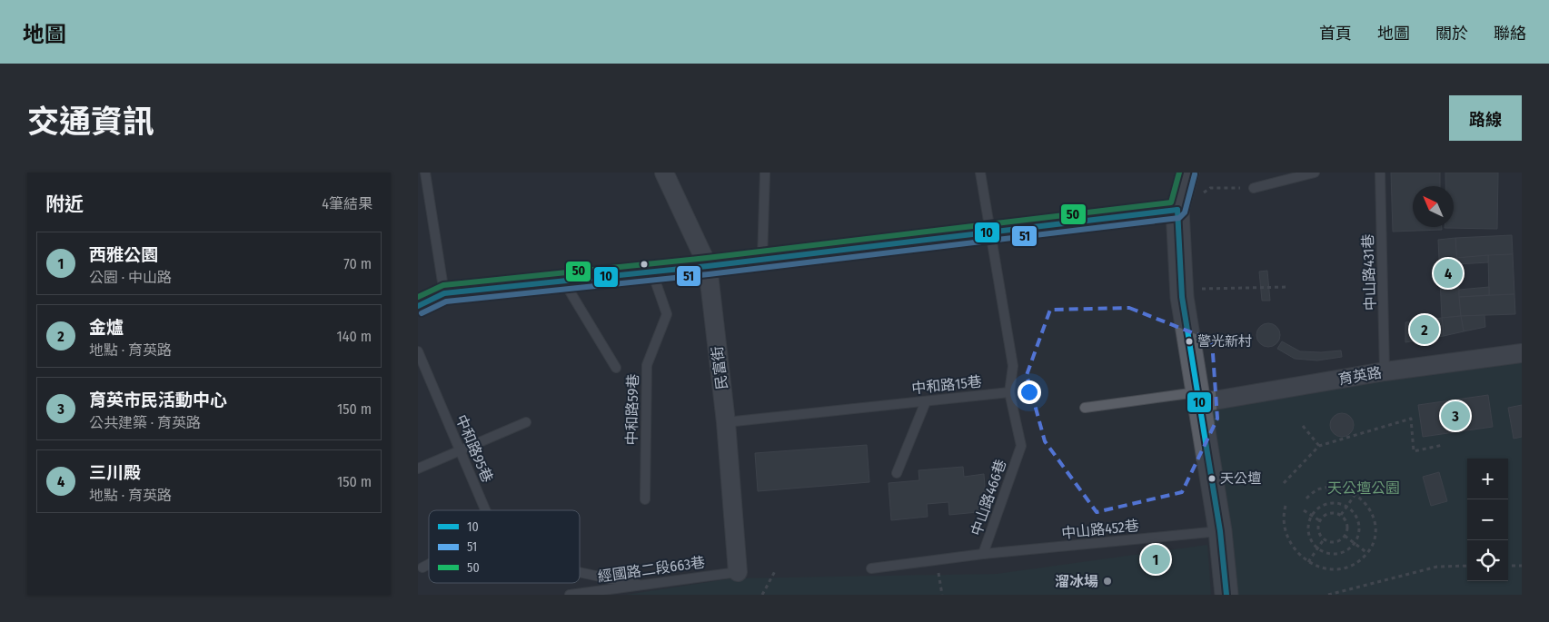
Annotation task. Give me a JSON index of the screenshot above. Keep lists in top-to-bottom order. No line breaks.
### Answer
{"streets":{"street":["民富街","育英路"],"lane":["中山路431巷","中和路15巷","中和路59巷","中和路95巷","中山路466巷","中山路452巷","經國路二段663巷"]},"crossings":[["中山路431巷","育英路"],["民富街","中和路15巷"],["民富街","經國路二段663巷"],["中和路15巷","中山路466巷"],["中山路466巷","中山路452巷"]],"parks":["天公壇公園"],"places":["警光新村","天公壇","溜冰場"],"lines":["transit line 50","transit line 51","transit line 10"],"legend":["10","51","50"],"north":"top left","page":{"header":"地圖","nav":["首頁","地圖","關於","聯絡"],"title":"交通資訊","buttons":"路線","heading":["附近","4筆結果"],"list":[{"mark":"1","name":"西雅公園","note":"公園 · 中山路","value":"70 m"},{"mark":"2","name":"金爐","note":"地點 · 育英路","value":"140 m"},{"mark":"3","name":"育英市民活動中心","note":"公共建築 · 育英路","value":"150 m"},{"mark":"4","name":"三川殿","note":"地點 · 育英路","value":"150 m"}],"pins":["4","2","3","1"],"map_buttons":["+","−"]}}
